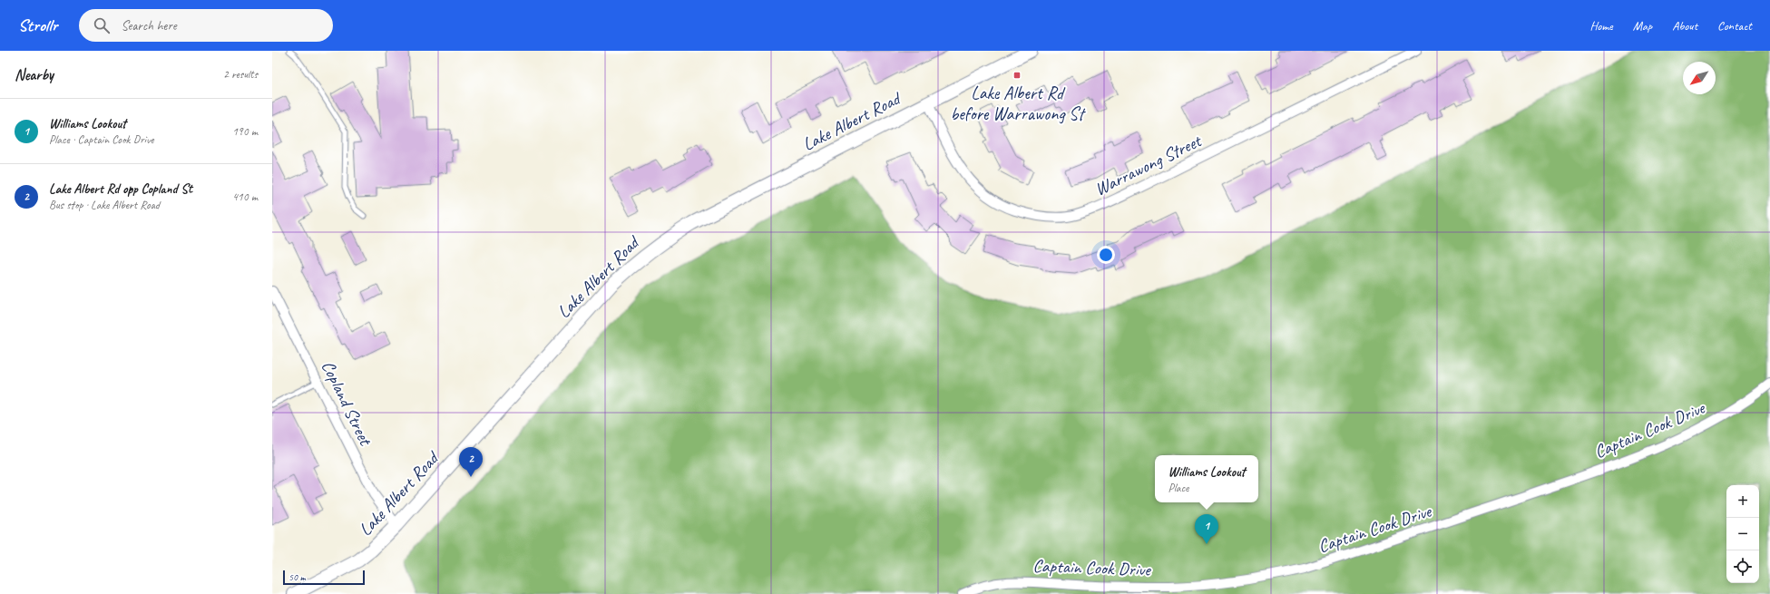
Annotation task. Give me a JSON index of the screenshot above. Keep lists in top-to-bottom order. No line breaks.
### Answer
{"streets":{"main road":["Lake Albert Road"],"street":["Warrawong Street","Copland Street","Captain Cook Drive"]},"crossings":[["Lake Albert Road","Warrawong Street"],["Lake Albert Road","Copland Street"]],"places":{"transit":["Lake Albert Rd before Warrawong St"]},"scale_bar":"50 m","north":"bottom left","page":{"header":"Strollr","search":"Search here","nav":["Home","Map","About","Contact"],"heading":["Nearby","2 results"],"list":[{"mark":"1","name":"Williams Lookout","note":"Place · Captain Cook Drive","value":"190 m"},{"mark":"2","name":"Lake Albert Rd opp Copland St","note":"Bus stop · Lake Albert Road","value":"410 m"}],"pins":["2","1"],"popup":["Williams Lookout","Place"],"map_buttons":["+","−"],"scale":"50 m"}}
